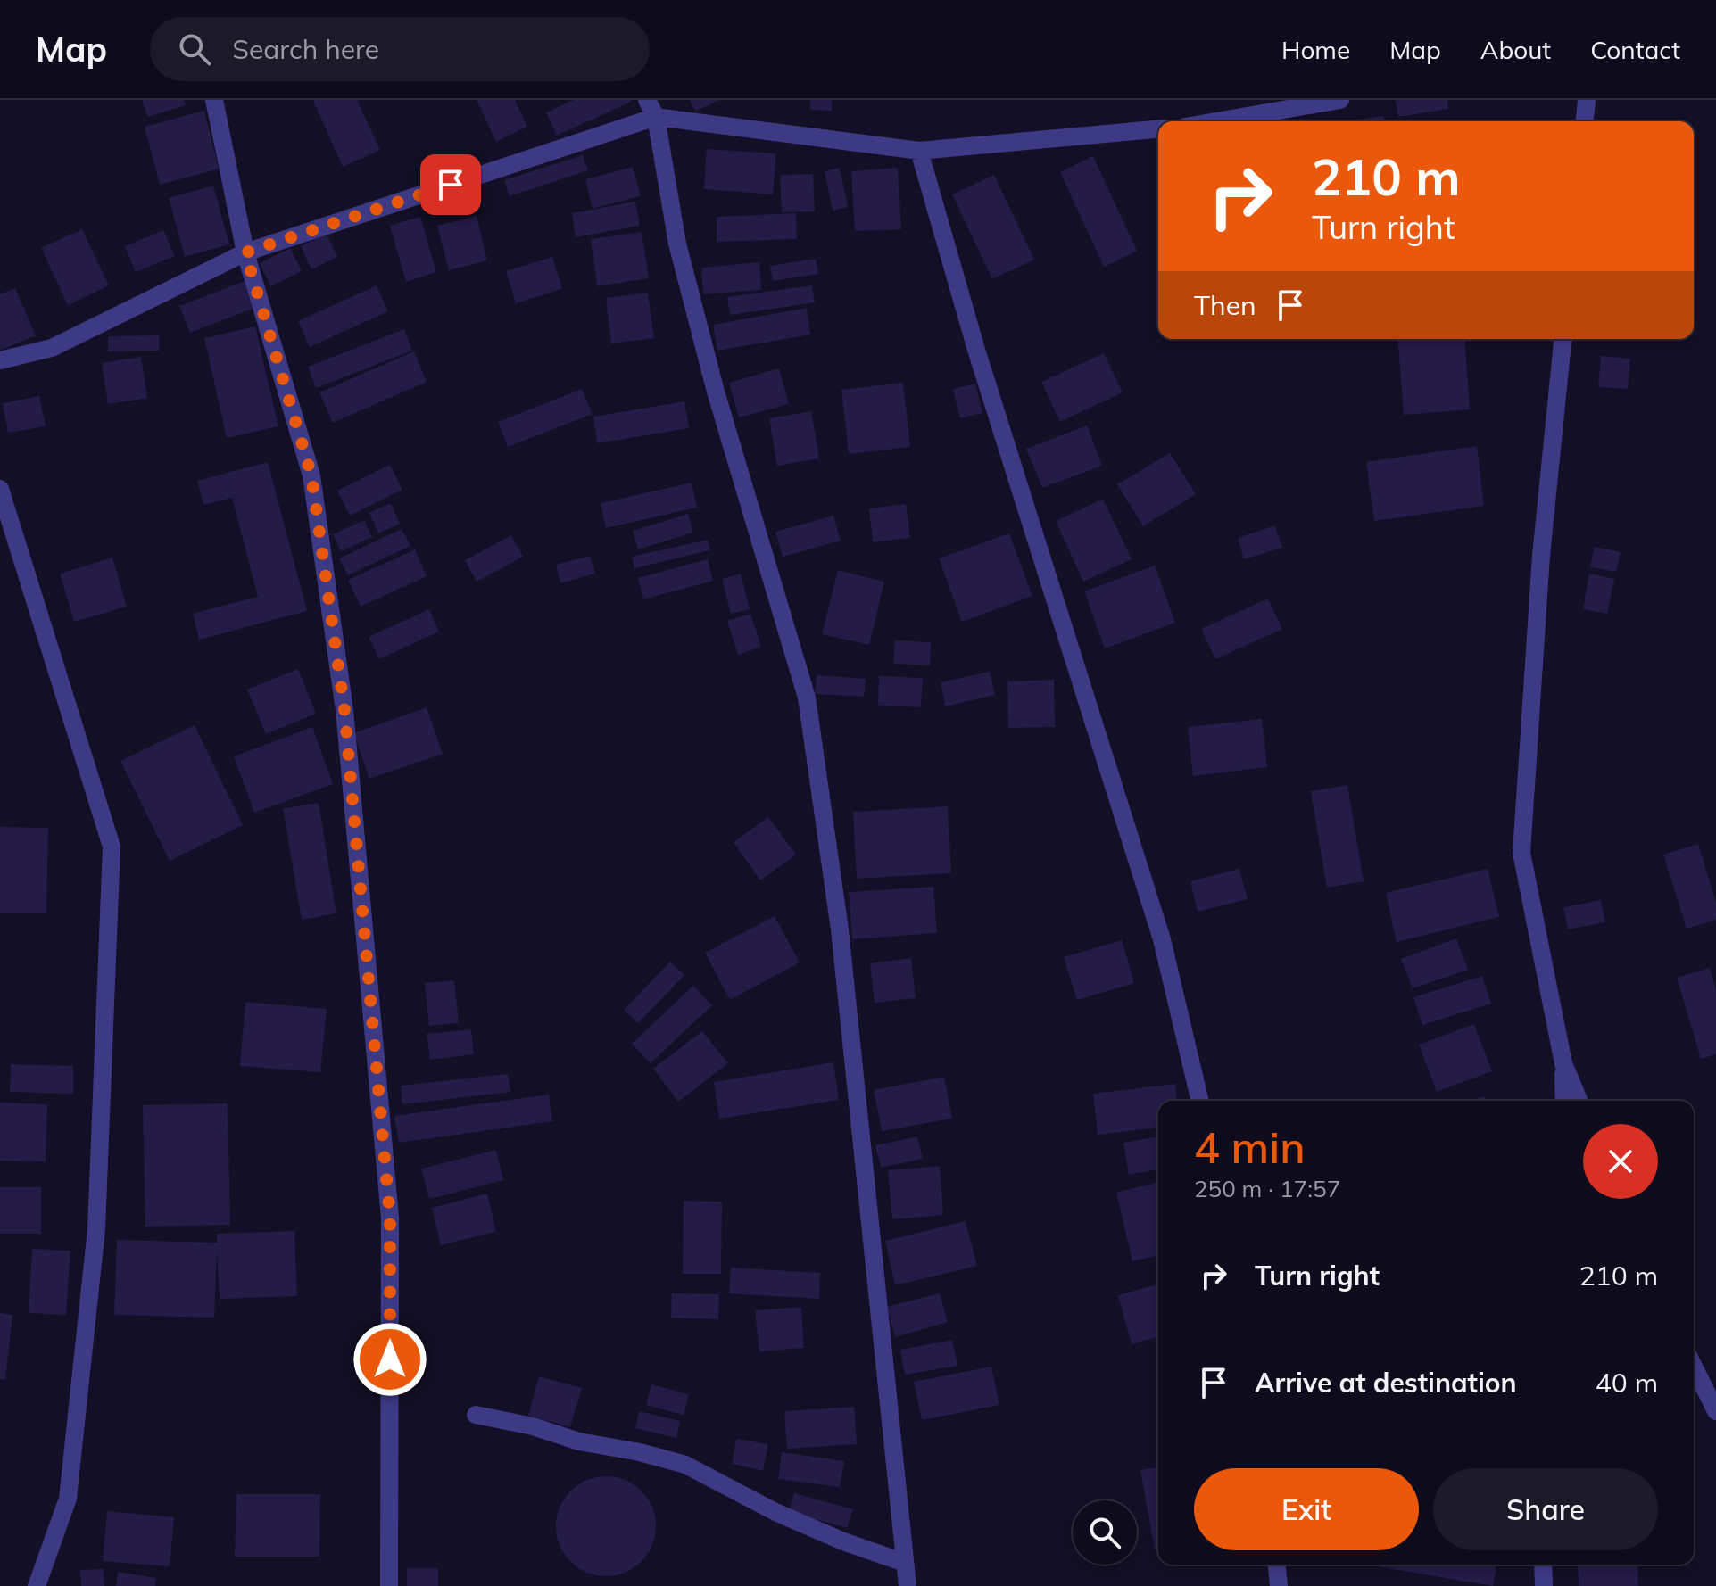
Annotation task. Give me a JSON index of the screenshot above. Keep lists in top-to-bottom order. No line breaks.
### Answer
{"page":{"header":"Map","search":"Search here","nav":["Home","Map","About","Contact"],"turn":["210 m","Turn right"],"then":"Then","heading":["4 min","250 m · 17:57"],"list":[{"name":"Turn right","value":"210 m"},{"name":"Arrive at destination","value":"40 m"}],"buttons":["Exit","Share"]}}
